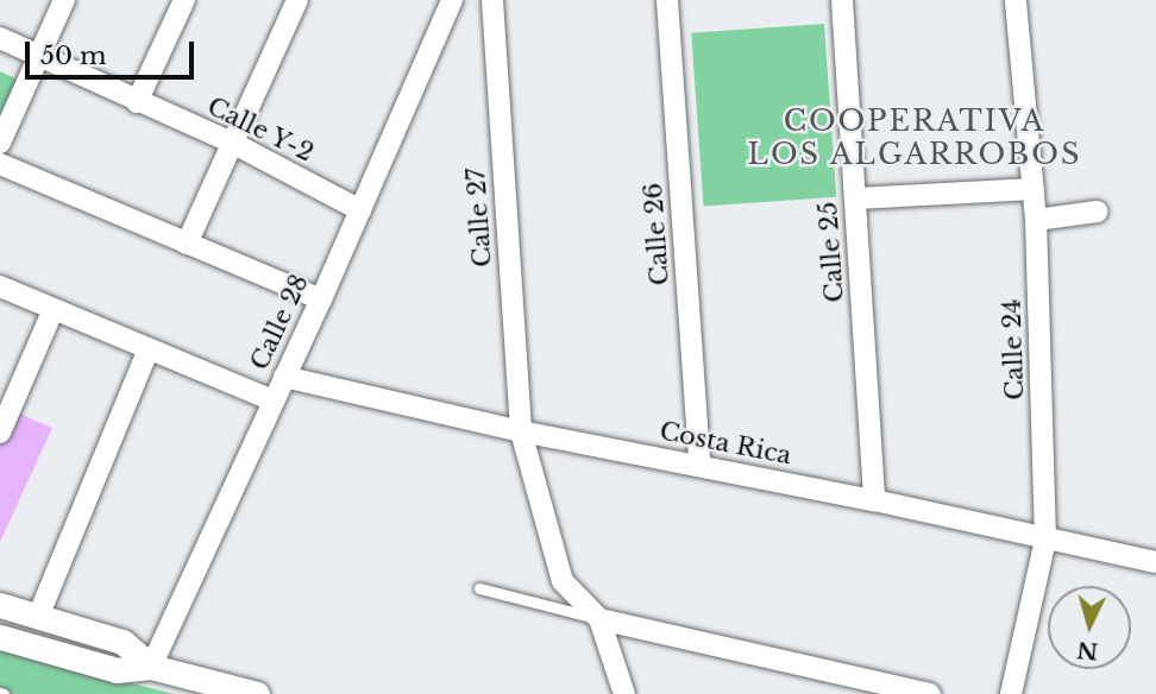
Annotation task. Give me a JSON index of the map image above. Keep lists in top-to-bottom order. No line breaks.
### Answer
{"streets":{"street":["Calle Y-2","Calle 27","Calle 26","Calle 25","Calle 28","Calle 24","Costa Rica"]},"crossings":[["Calle Y-2","Calle 28"],["Calle 27","Costa Rica"],["Calle 26","Costa Rica"],["Calle 25","Costa Rica"],["Calle 28","Costa Rica"],["Calle 24","Costa Rica"]],"districts":["COOPERATIVA LOS ALGARROBOS"],"scale_bar":"50 m","north":"bottom"}
